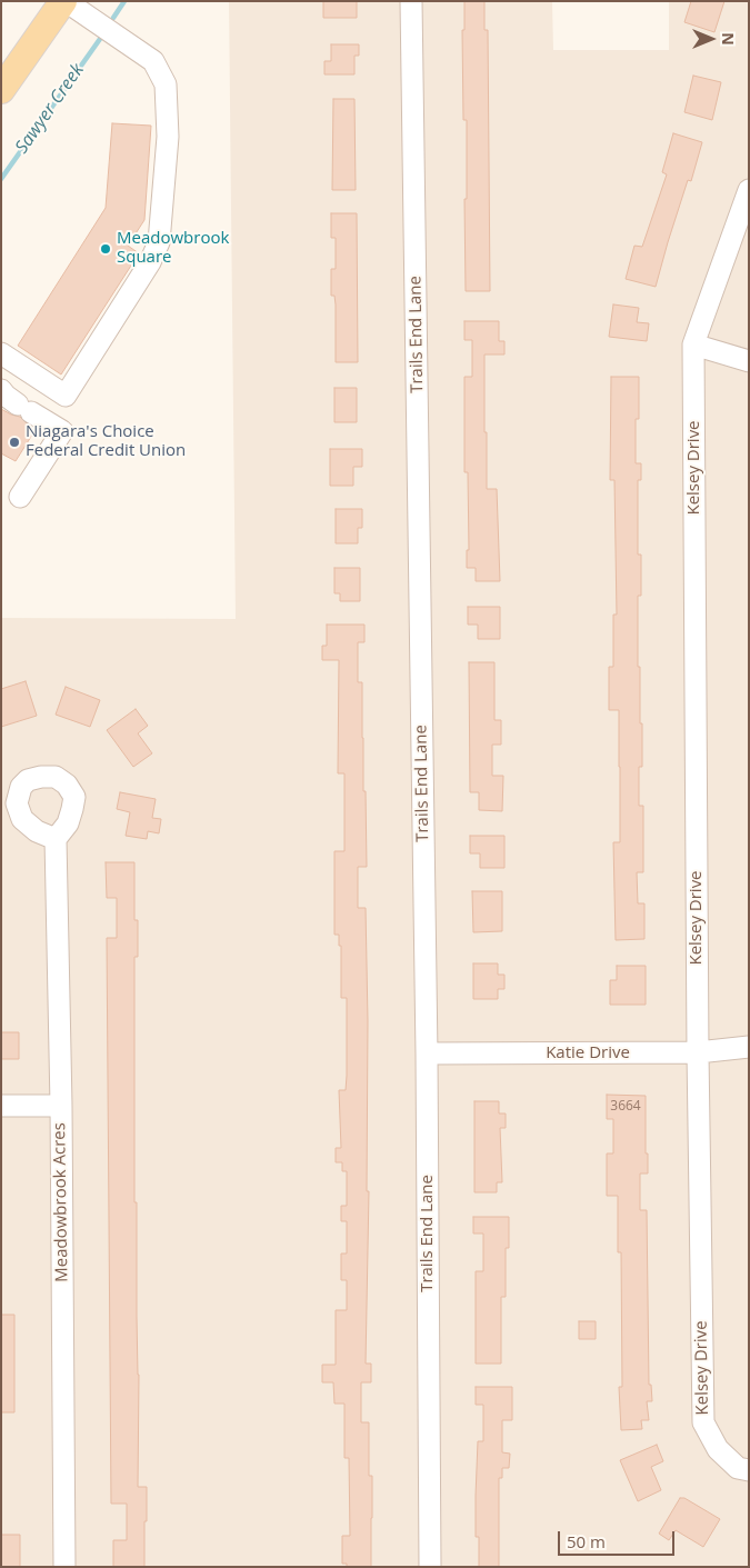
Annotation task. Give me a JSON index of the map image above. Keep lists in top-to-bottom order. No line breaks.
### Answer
{"streets":{"street":["Trails End Lane","Kelsey Drive","Katie Drive","Meadowbrook Acres"]},"crossings":[["Trails End Lane","Katie Drive"],["Kelsey Drive","Katie Drive"]],"water":["Sawyer Creek"],"places":["Meadowbrook Square","Niagara's Choice Federal Credit Union"],"house_numbers":["3664"],"scale_bar":"50 m","north":"right"}
